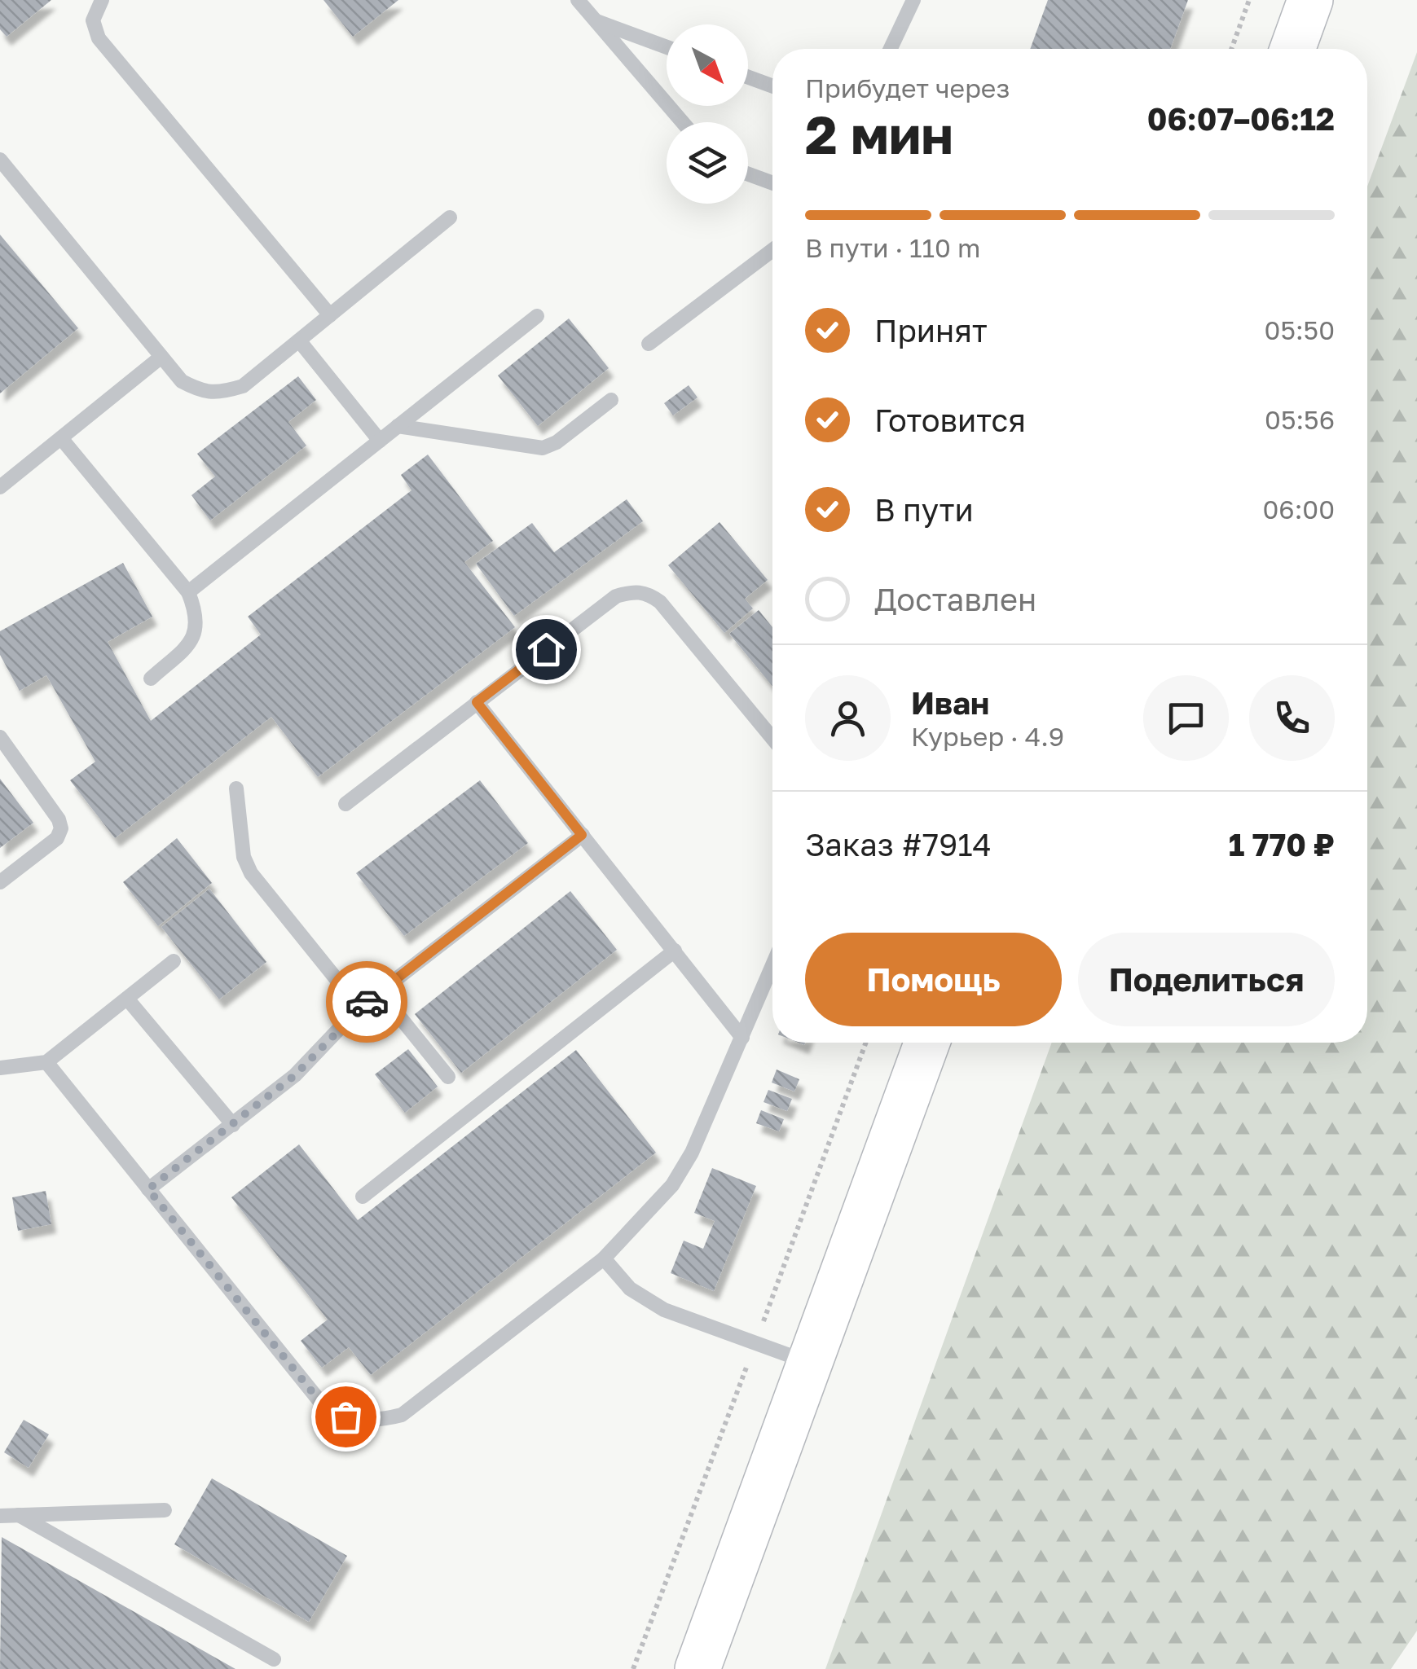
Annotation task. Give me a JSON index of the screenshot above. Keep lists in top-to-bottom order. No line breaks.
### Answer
{"north":"bottom right","page":{"heading":["2 мин","Прибудет через","06:07–06:12"],"panel":["Иван","Курьер · 4.9","Заказ #7914","1 770 ₽"],"bar":"В пути · 110 m","list":[["Принят","05:50"],["Готовится","05:56"],["В пути","06:00"],"Доставлен"],"buttons":["Помощь","Поделиться"]}}
